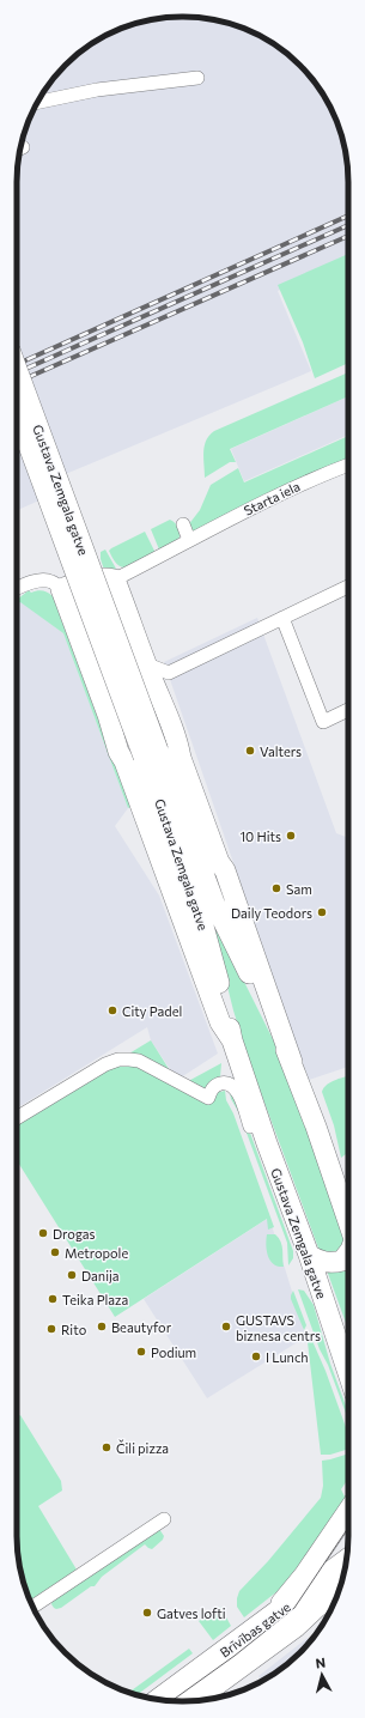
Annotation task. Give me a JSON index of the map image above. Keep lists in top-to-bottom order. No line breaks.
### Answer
{"streets":{"highway":["Brīvības gatve"],"main road":["Gustava Zemgala gatve"],"street":["Starta iela"]},"places":["Valters","10 Hits","Sam","Daily Teodors","City Padel","Drogas","Metropole","Danija","Teika Plaza","Beautyfor","GUSTAVS biznesa centrs","Rito","Podium","I Lunch","Čili pizza","Gatves lofti"],"north":"top"}
